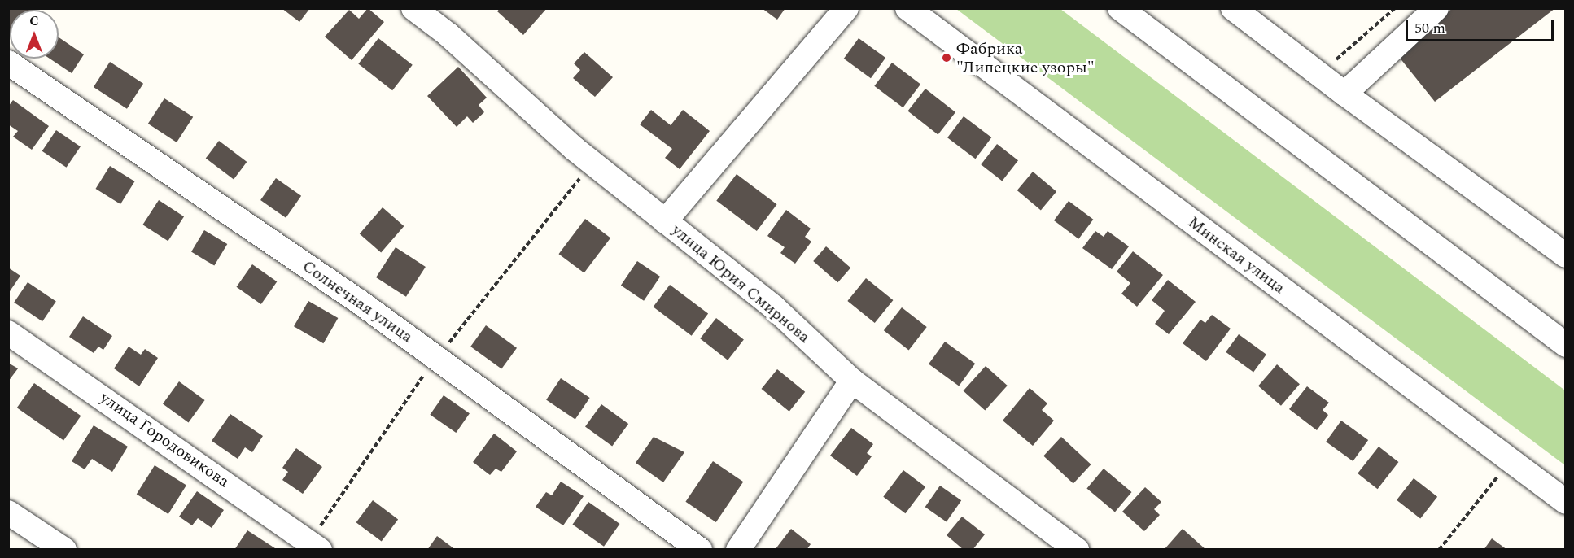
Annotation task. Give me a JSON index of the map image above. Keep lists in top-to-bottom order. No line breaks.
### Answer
{"streets":{"street":["Минская улица","улица Юрия Смирнова","Солнечная улица","улица Городовикова"]},"places":["Фабрика \"Липецкие узоры\""],"scale_bar":"50 m","north":"top"}
